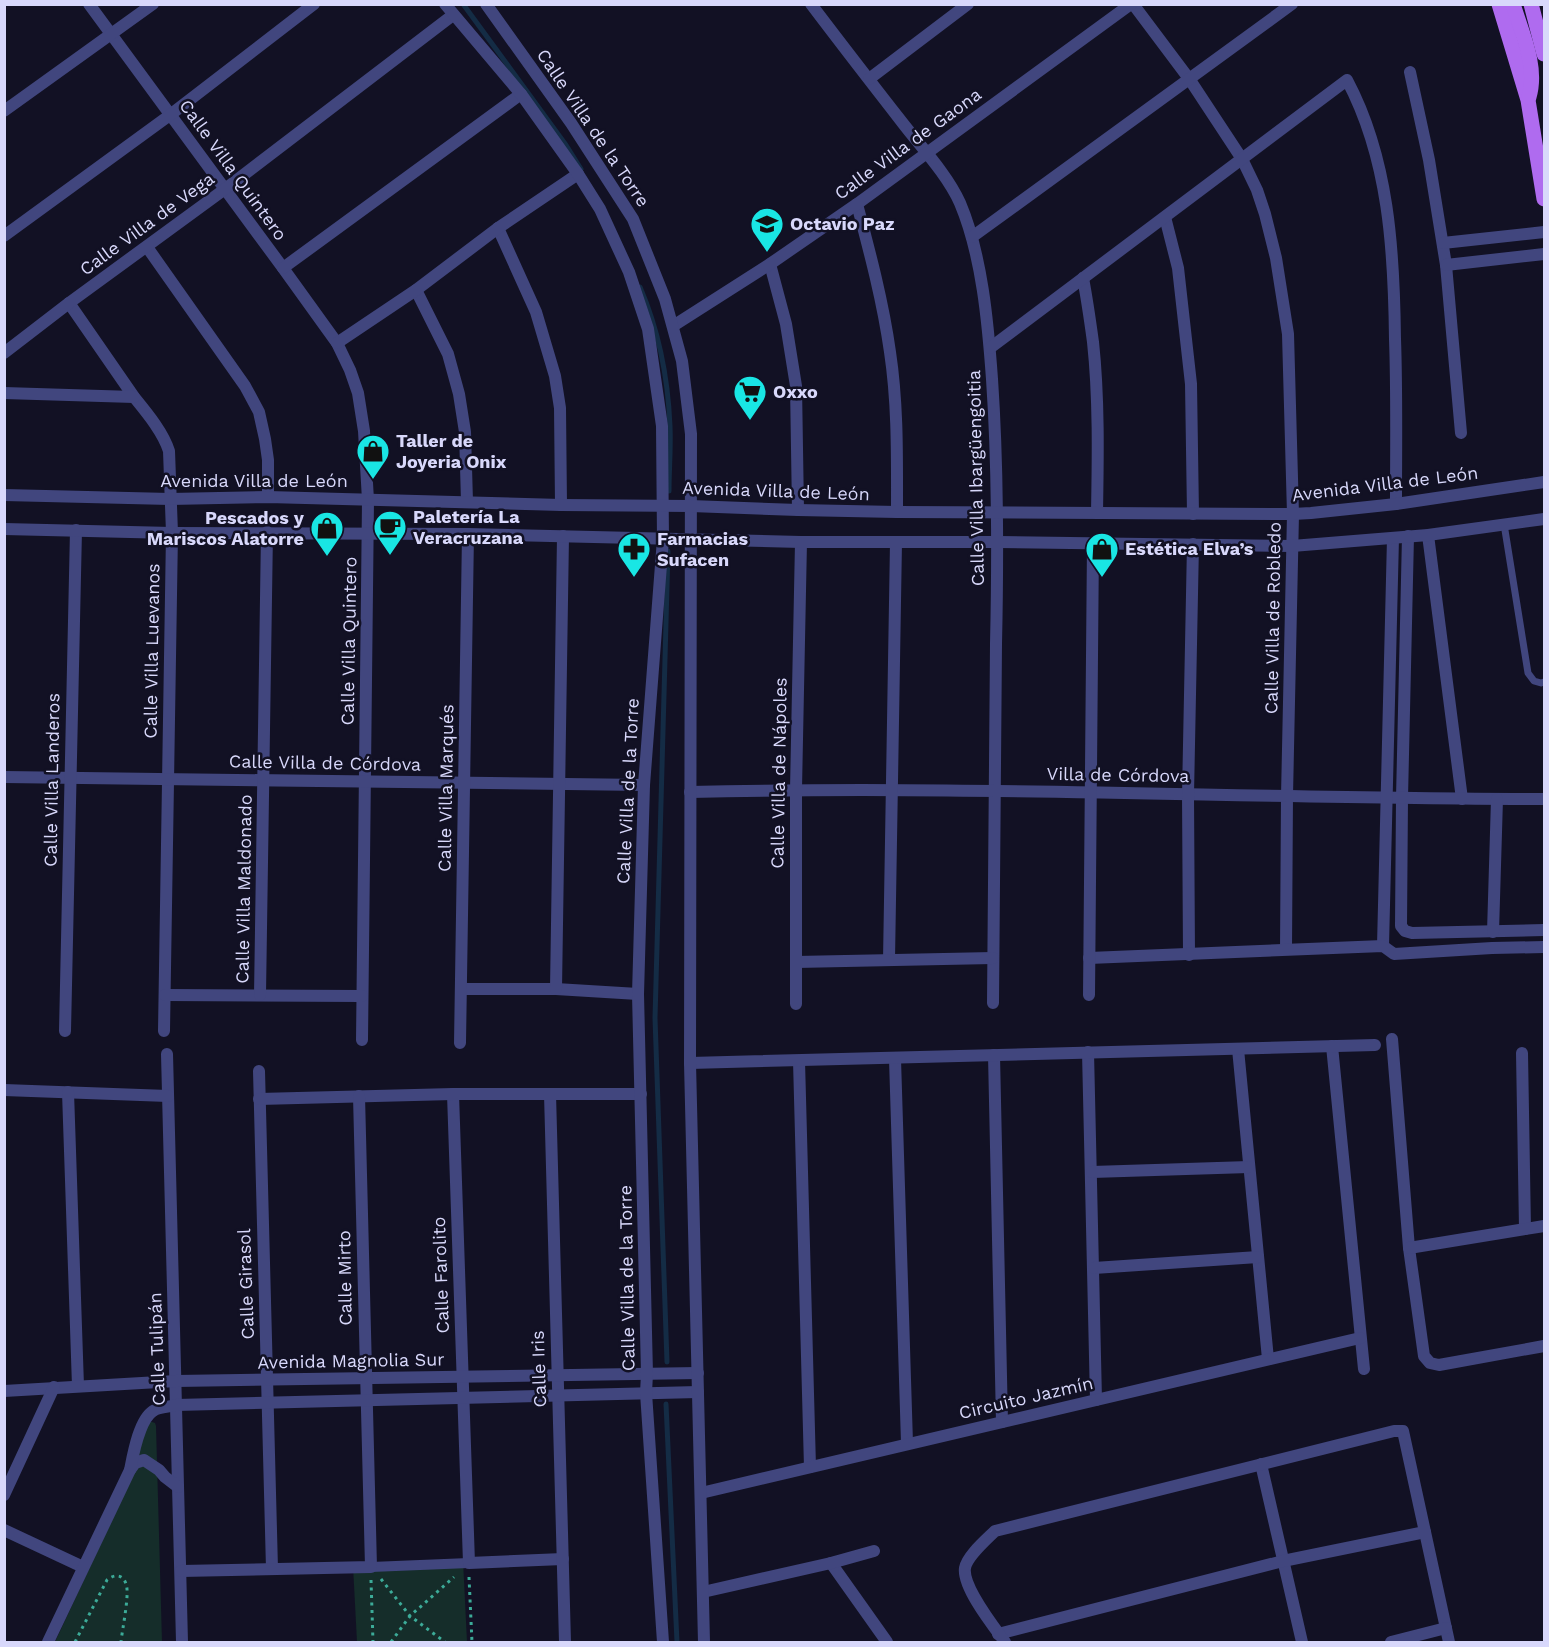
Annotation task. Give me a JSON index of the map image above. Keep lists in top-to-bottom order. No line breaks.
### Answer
{"streets":{"street":["Calle Villa de la Torre","Calle Villa de Gaona","Calle Villa Quintero","Calle Villa de Vega","Calle Villa Ibargüengoitia","Avenida Villa de León","Calle Villa de Robledo","Calle Villa Luevanos","Calle Villa de Córdova","Calle Villa de Nápoles","Villa de Córdova","Calle Villa Landeros","Calle Villa Marqués","Calle Villa Maldonado","Calle Farolito","Calle Mirto","Calle Girasol","Calle Tulipán","Avenida Magnolia Sur","Calle Iris","Circuito Jazmín"]},"crossings":[["Calle Villa de la Torre","Calle Villa de Gaona"],["Calle Villa de la Torre","Calle Villa de Vega"],["Calle Villa de la Torre","Avenida Villa de León"],["Calle Villa de la Torre","Calle Villa de Córdova"],["Calle Villa de la Torre","Villa de Córdova"],["Calle Villa de la Torre","Avenida Magnolia Sur"],["Calle Villa de la Torre","Circuito Jazmín"],["Calle Villa de Gaona","Calle Villa Ibargüengoitia"],["Calle Villa de Gaona","Calle Villa de Robledo"],["Calle Villa Quintero","Calle Villa de Vega"],["Calle Villa Quintero","Avenida Villa de León"],["Calle Villa Quintero","Calle Villa de Córdova"],["Calle Villa de Vega","Calle Villa Luevanos"],["Calle Villa Ibargüengoitia","Avenida Villa de León"],["Calle Villa Ibargüengoitia","Villa de Córdova"],["Avenida Villa de León","Calle Villa de Robledo"],["Avenida Villa de León","Calle Villa Luevanos"],["Calle Villa de Robledo","Villa de Córdova"],["Calle Villa Luevanos","Calle Villa de Córdova"],["Calle Villa de Córdova","Calle Villa Landeros"],["Calle Villa de Córdova","Calle Villa Marqués"],["Calle Villa de Córdova","Calle Villa Maldonado"],["Calle Villa de Nápoles","Villa de Córdova"],["Calle Farolito","Avenida Magnolia Sur"],["Calle Mirto","Avenida Magnolia Sur"],["Calle Girasol","Avenida Magnolia Sur"],["Calle Tulipán","Avenida Magnolia Sur"],["Avenida Magnolia Sur","Calle Iris"]],"places":{"school or university":["Octavio Paz"],"supermarket":["Oxxo"],"shop":["Taller de Joyeria Onix","Pescados y Mariscos Alatorre","Estética Elva’s"],"cafe":["Paletería La Veracruzana"],"pharmacy":["Farmacias Sufacen"]}}
